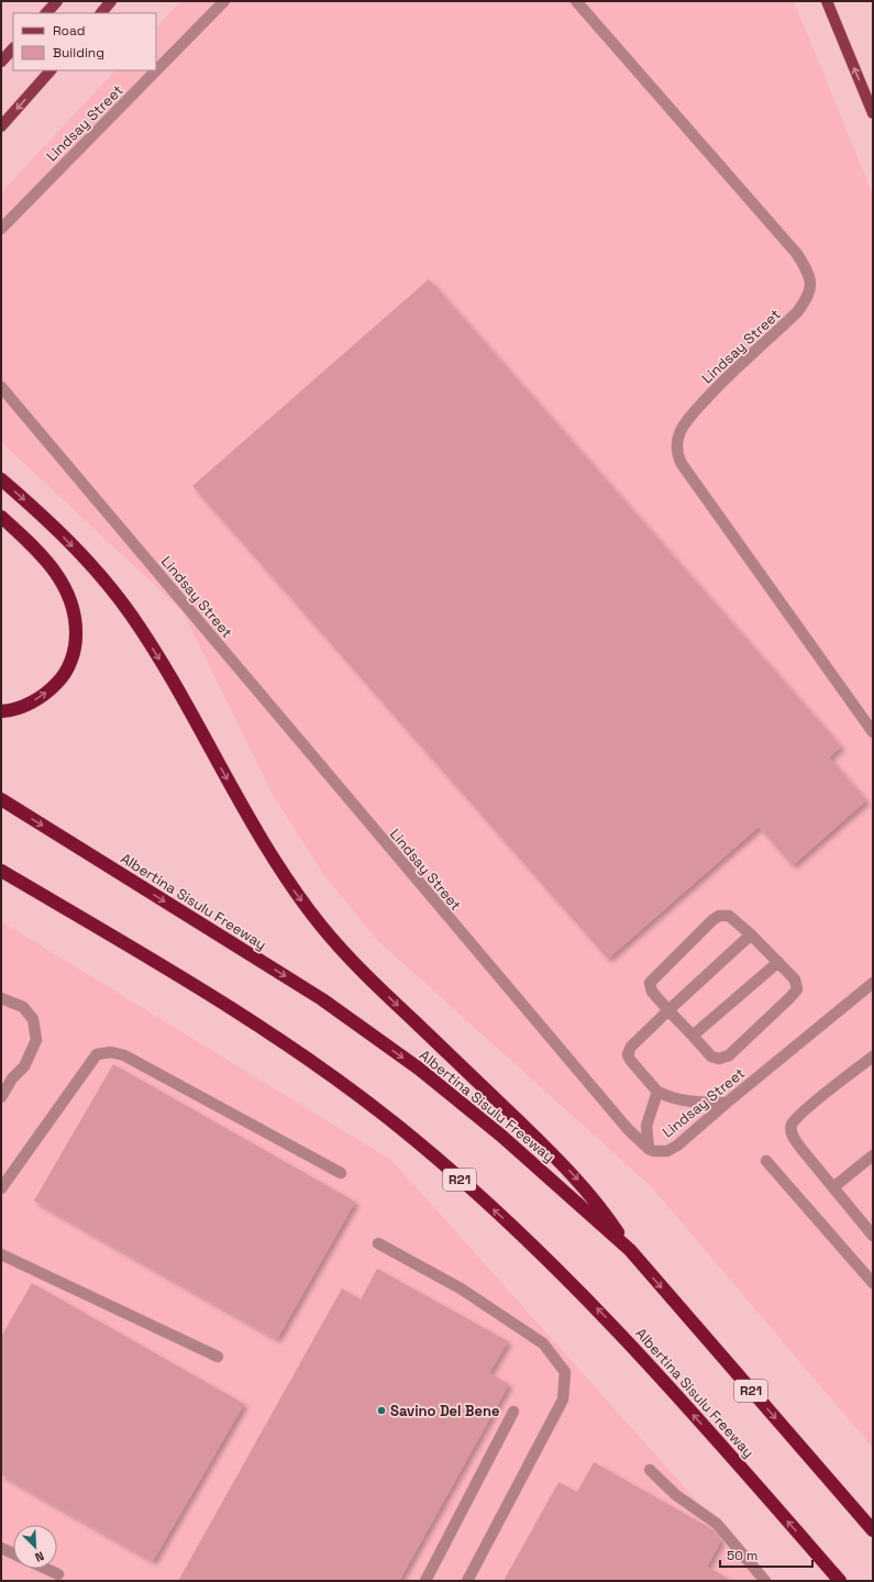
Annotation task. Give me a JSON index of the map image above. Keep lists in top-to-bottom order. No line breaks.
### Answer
{"streets":{"highway":["Albertina Sisulu Freeway","R21"],"street":["Lindsay Street"]},"places":["Savino Del Bene"],"legend":["Road","Building"],"scale_bar":"50 m","north":"bottom right"}
